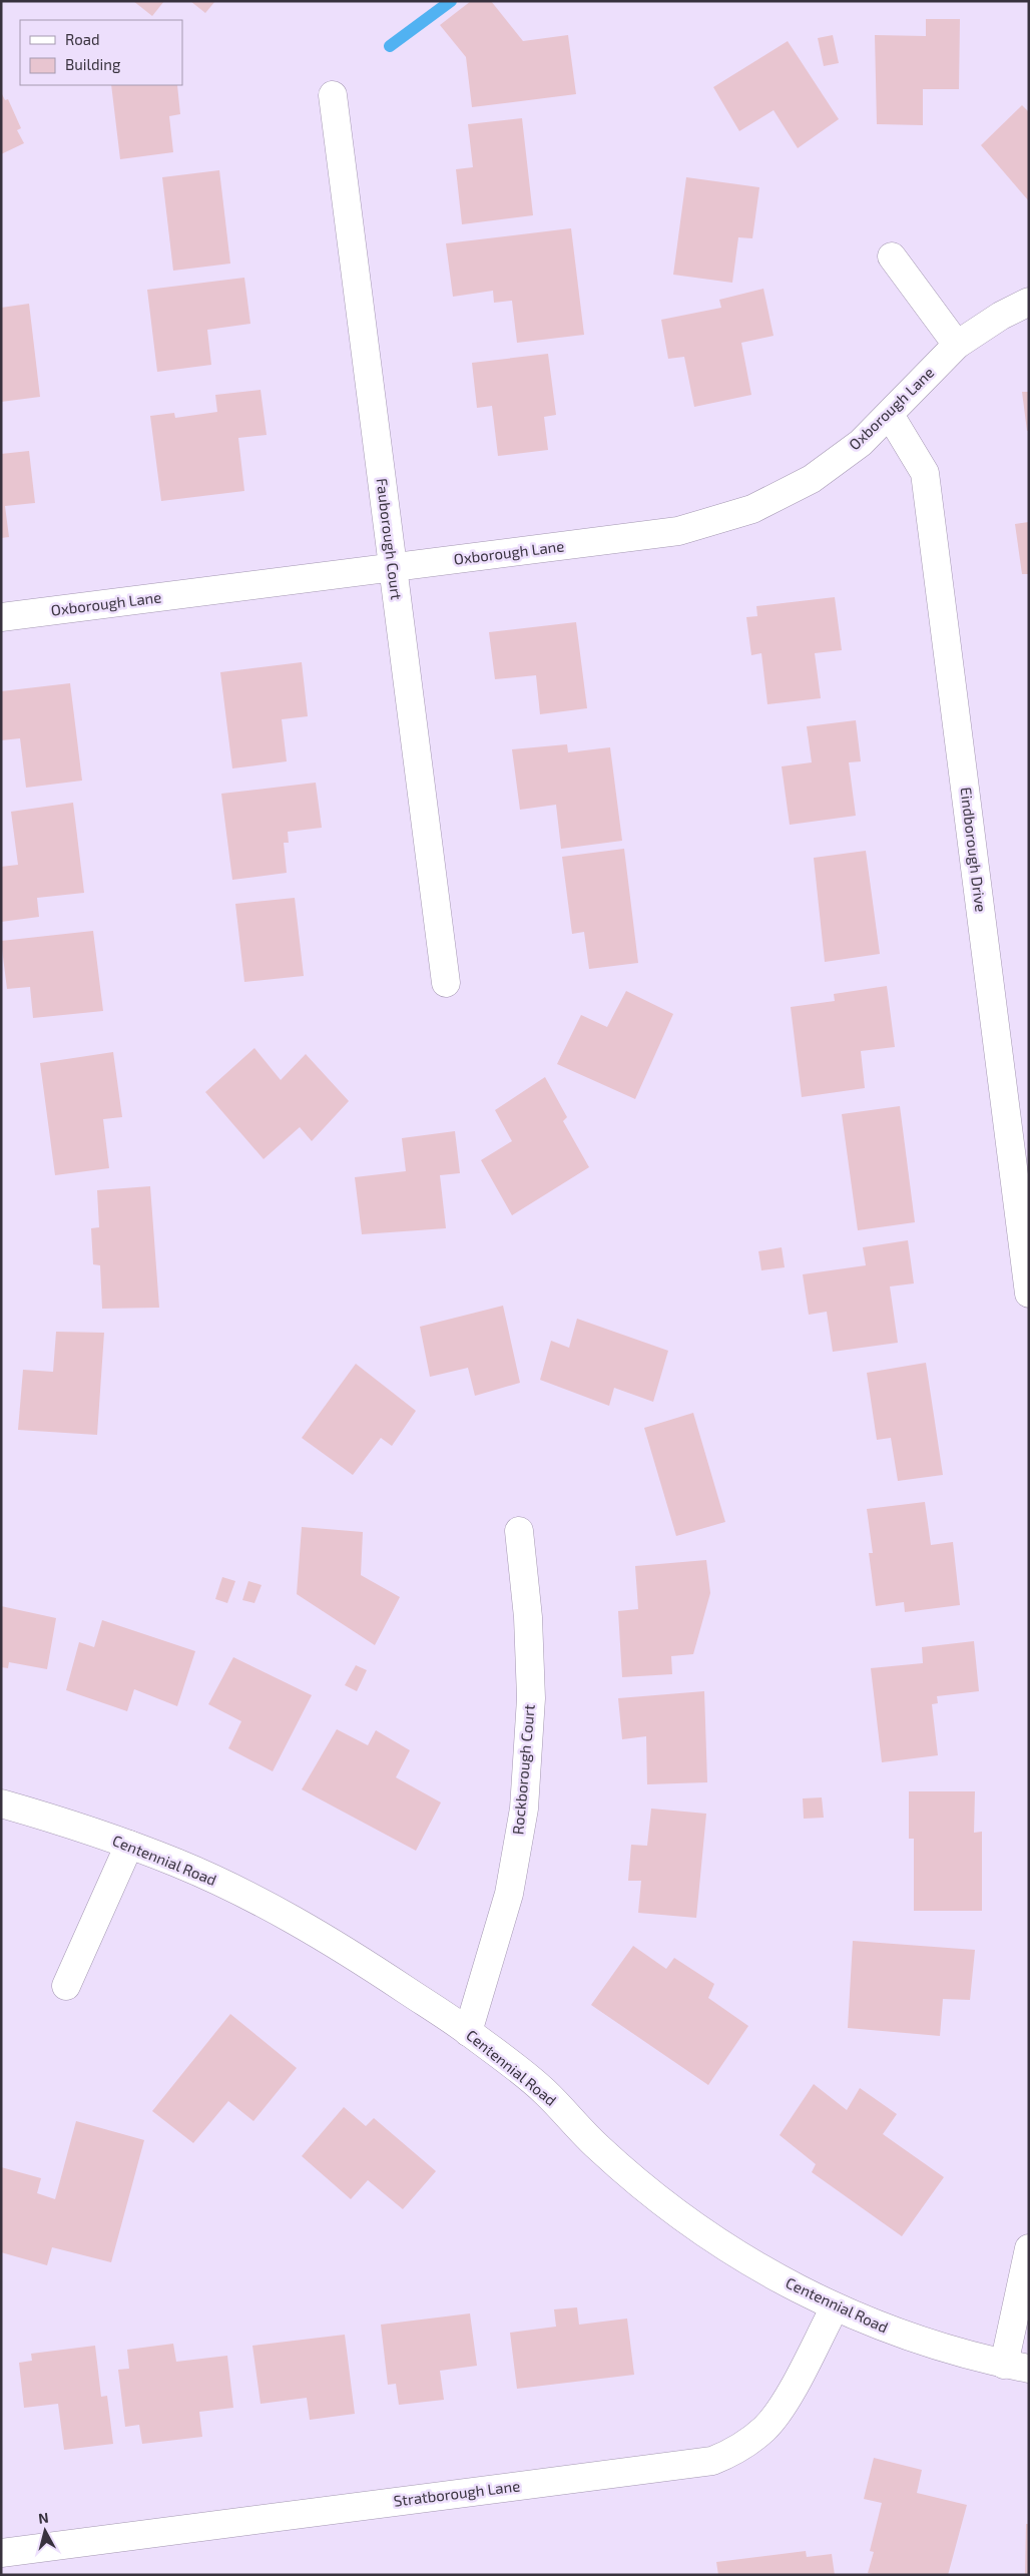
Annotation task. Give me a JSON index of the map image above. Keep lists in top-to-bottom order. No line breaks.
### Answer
{"streets":{"street":["Oxborough Lane","Fauborough Court","Eindborough Drive","Rockborough Court","Centennial Road","Stratborough Lane"]},"crossings":[["Oxborough Lane","Fauborough Court"],["Oxborough Lane","Eindborough Drive"],["Rockborough Court","Centennial Road"],["Centennial Road","Stratborough Lane"]],"legend":["Road","Building"],"north":"top"}
